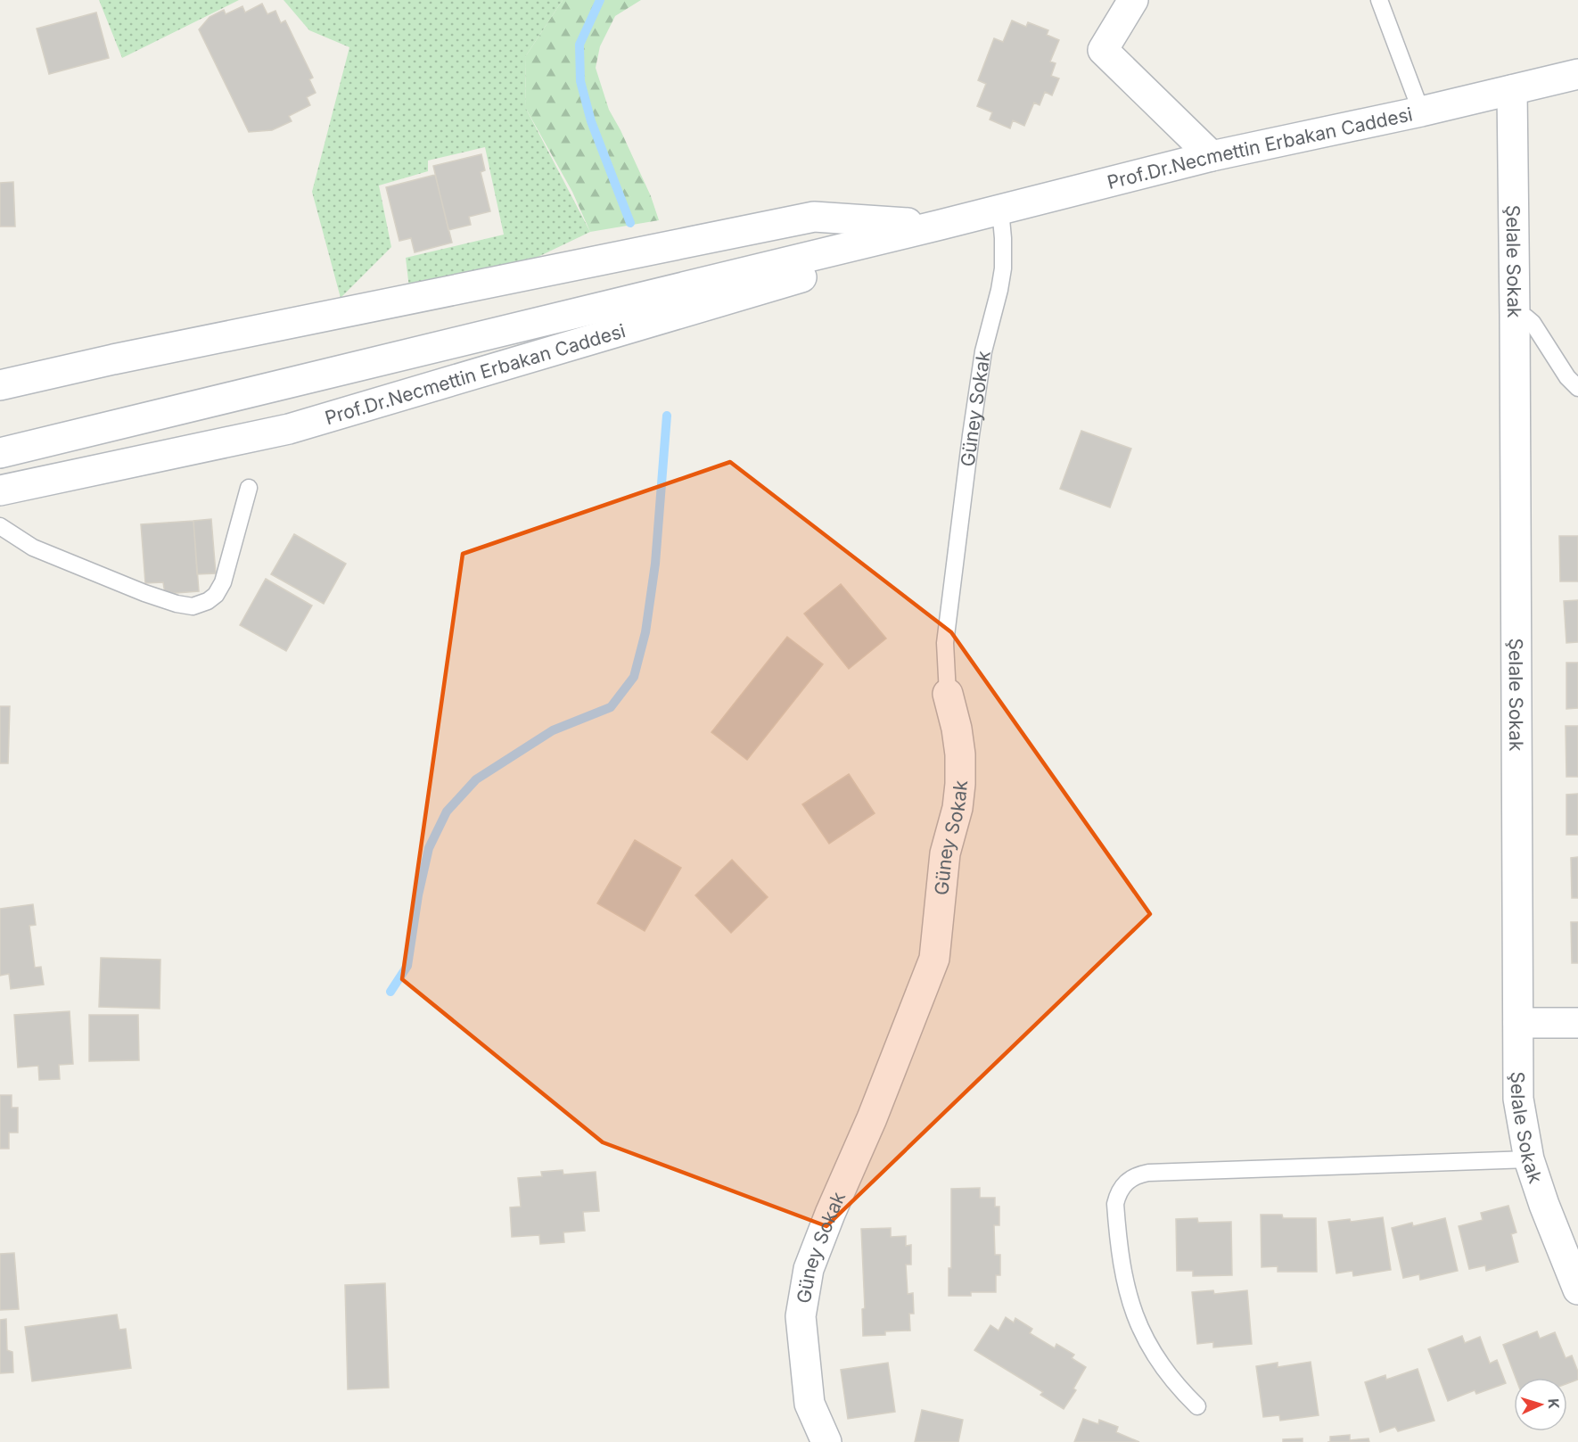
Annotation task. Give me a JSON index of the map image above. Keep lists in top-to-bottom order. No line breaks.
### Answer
{"streets":{"main road":["Prof.Dr.Necmettin Erbakan Caddesi","Şelale Sokak","Güney Sokak"]},"crossings":[["Prof.Dr.Necmettin Erbakan Caddesi","Şelale Sokak"],["Prof.Dr.Necmettin Erbakan Caddesi","Güney Sokak"]],"north":"right"}
